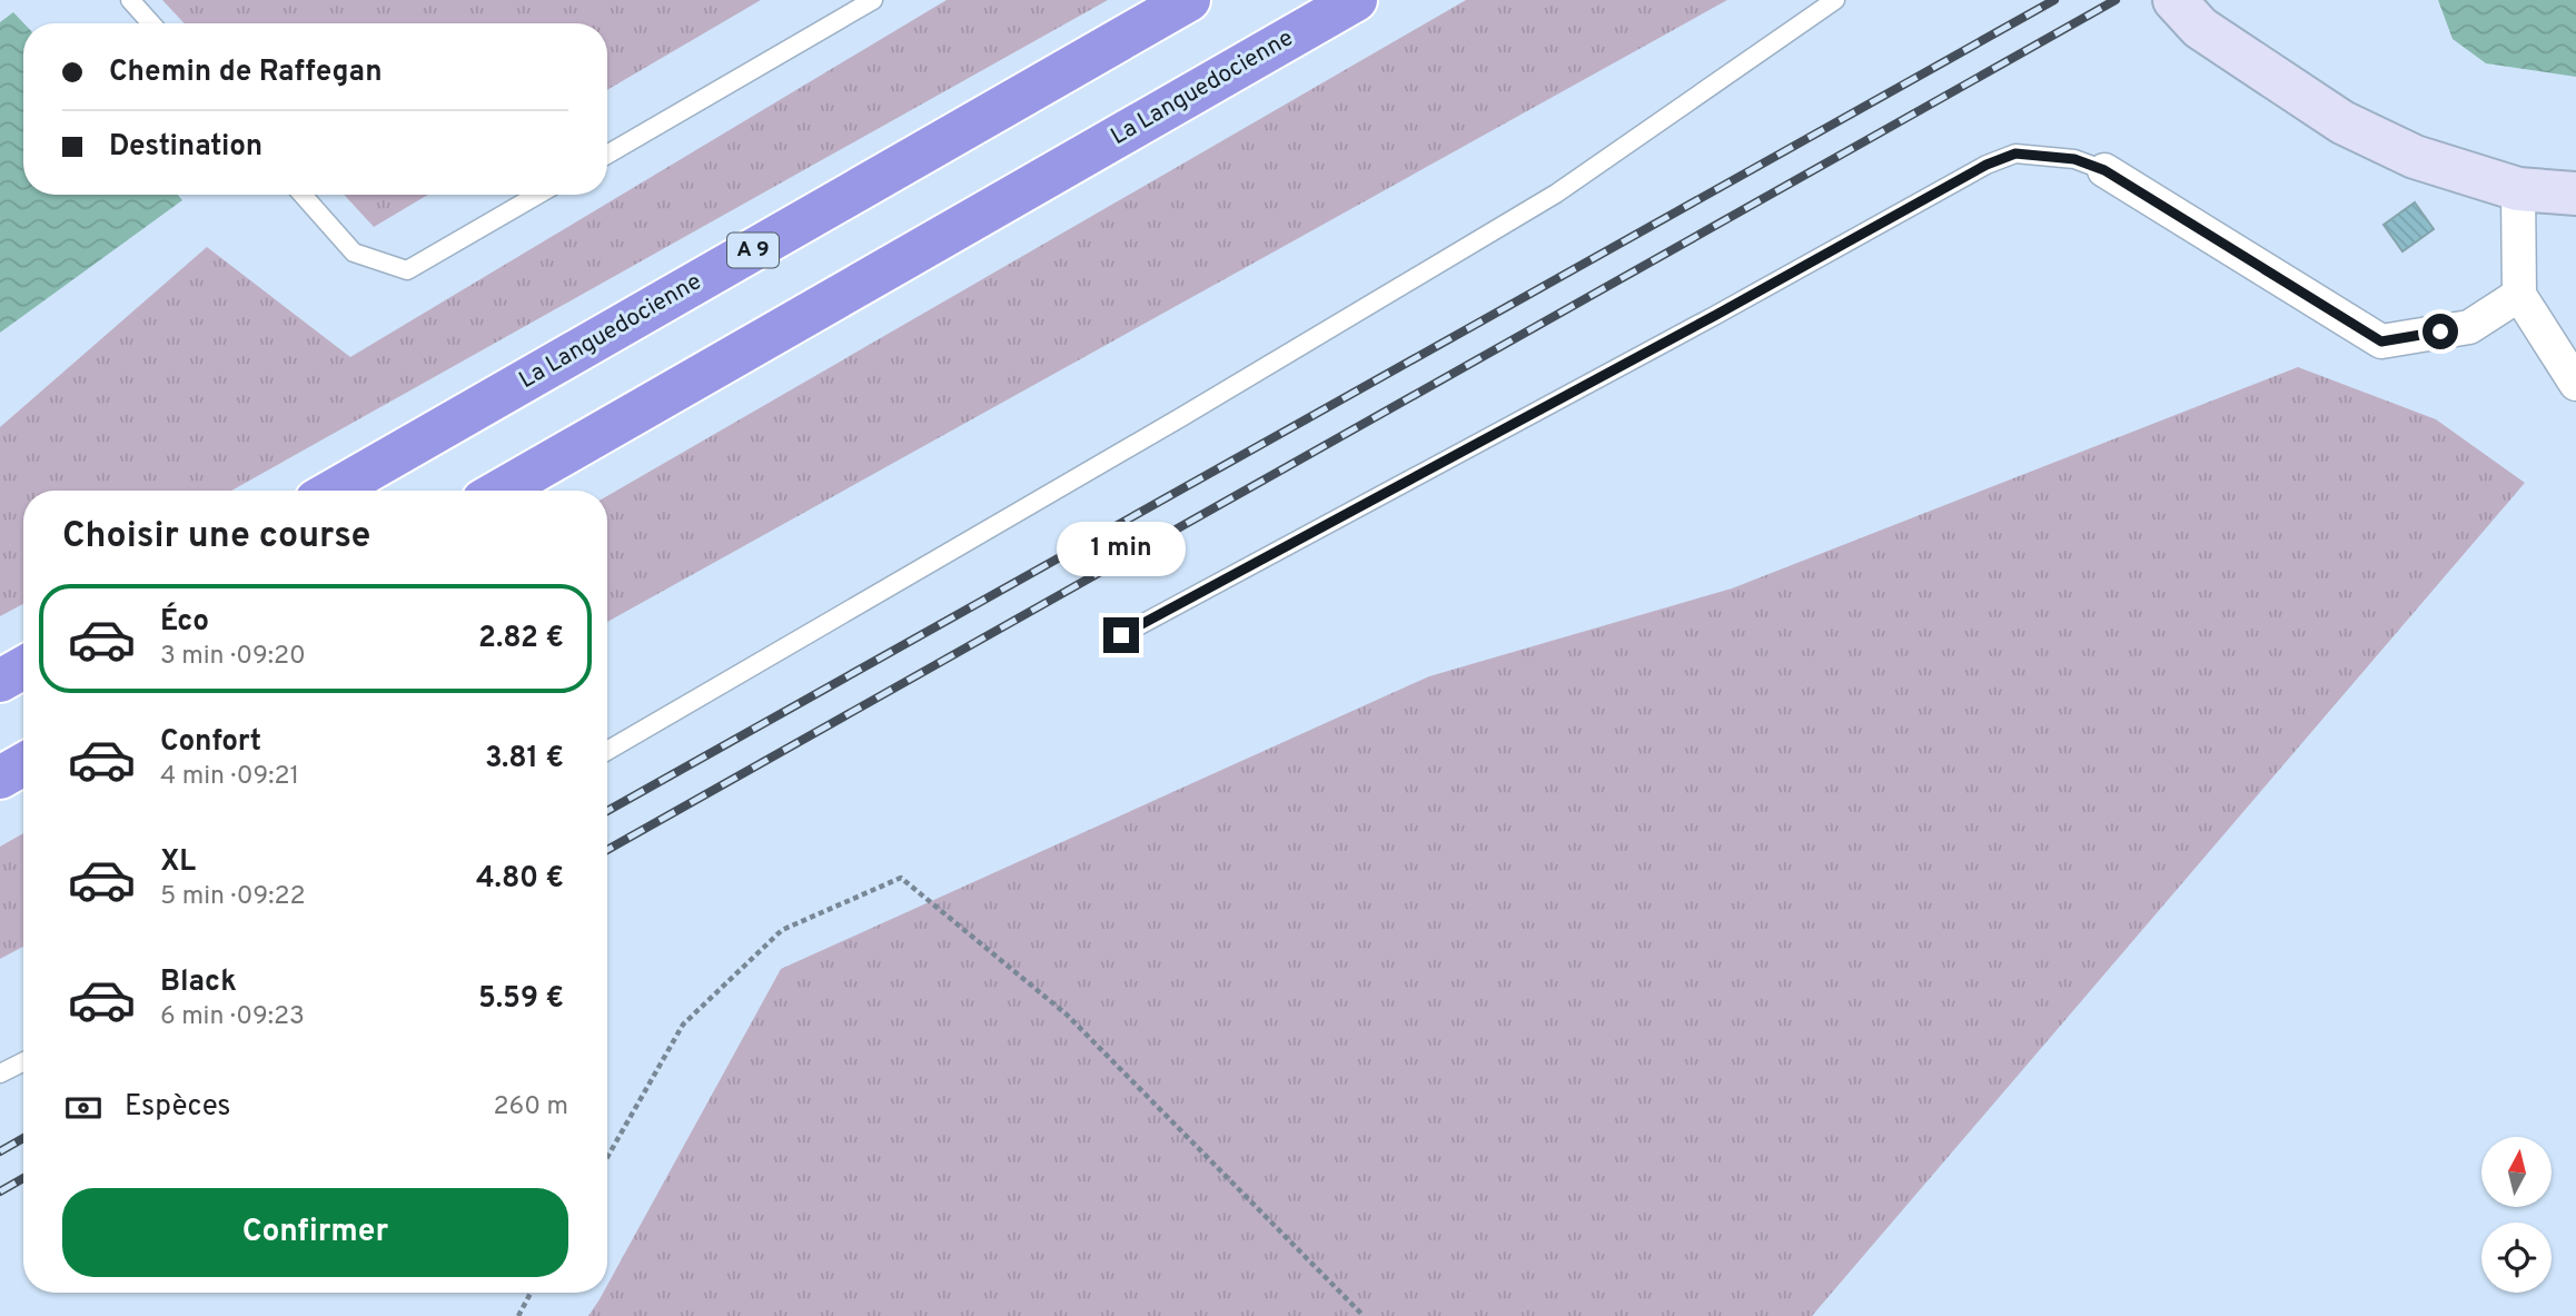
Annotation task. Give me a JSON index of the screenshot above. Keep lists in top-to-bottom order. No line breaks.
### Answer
{"streets":{"highway":["La Languedocienne","A 9"]},"north":"top","page":{"banner":["Chemin de Raffegan","Destination"],"heading":"Choisir une course","bubble":"1 min","list":[{"name":"Éco","note":"3 min · 09:20","value":"2.82 €"},{"name":"Confort","note":"4 min · 09:21","value":"3.81 €"},{"name":"XL","note":"5 min · 09:22","value":"4.80 €"},{"name":"Black","note":"6 min · 09:23","value":"5.59 €"}],"pay":["Espèces","260 m"],"buttons":"Confirmer"}}
